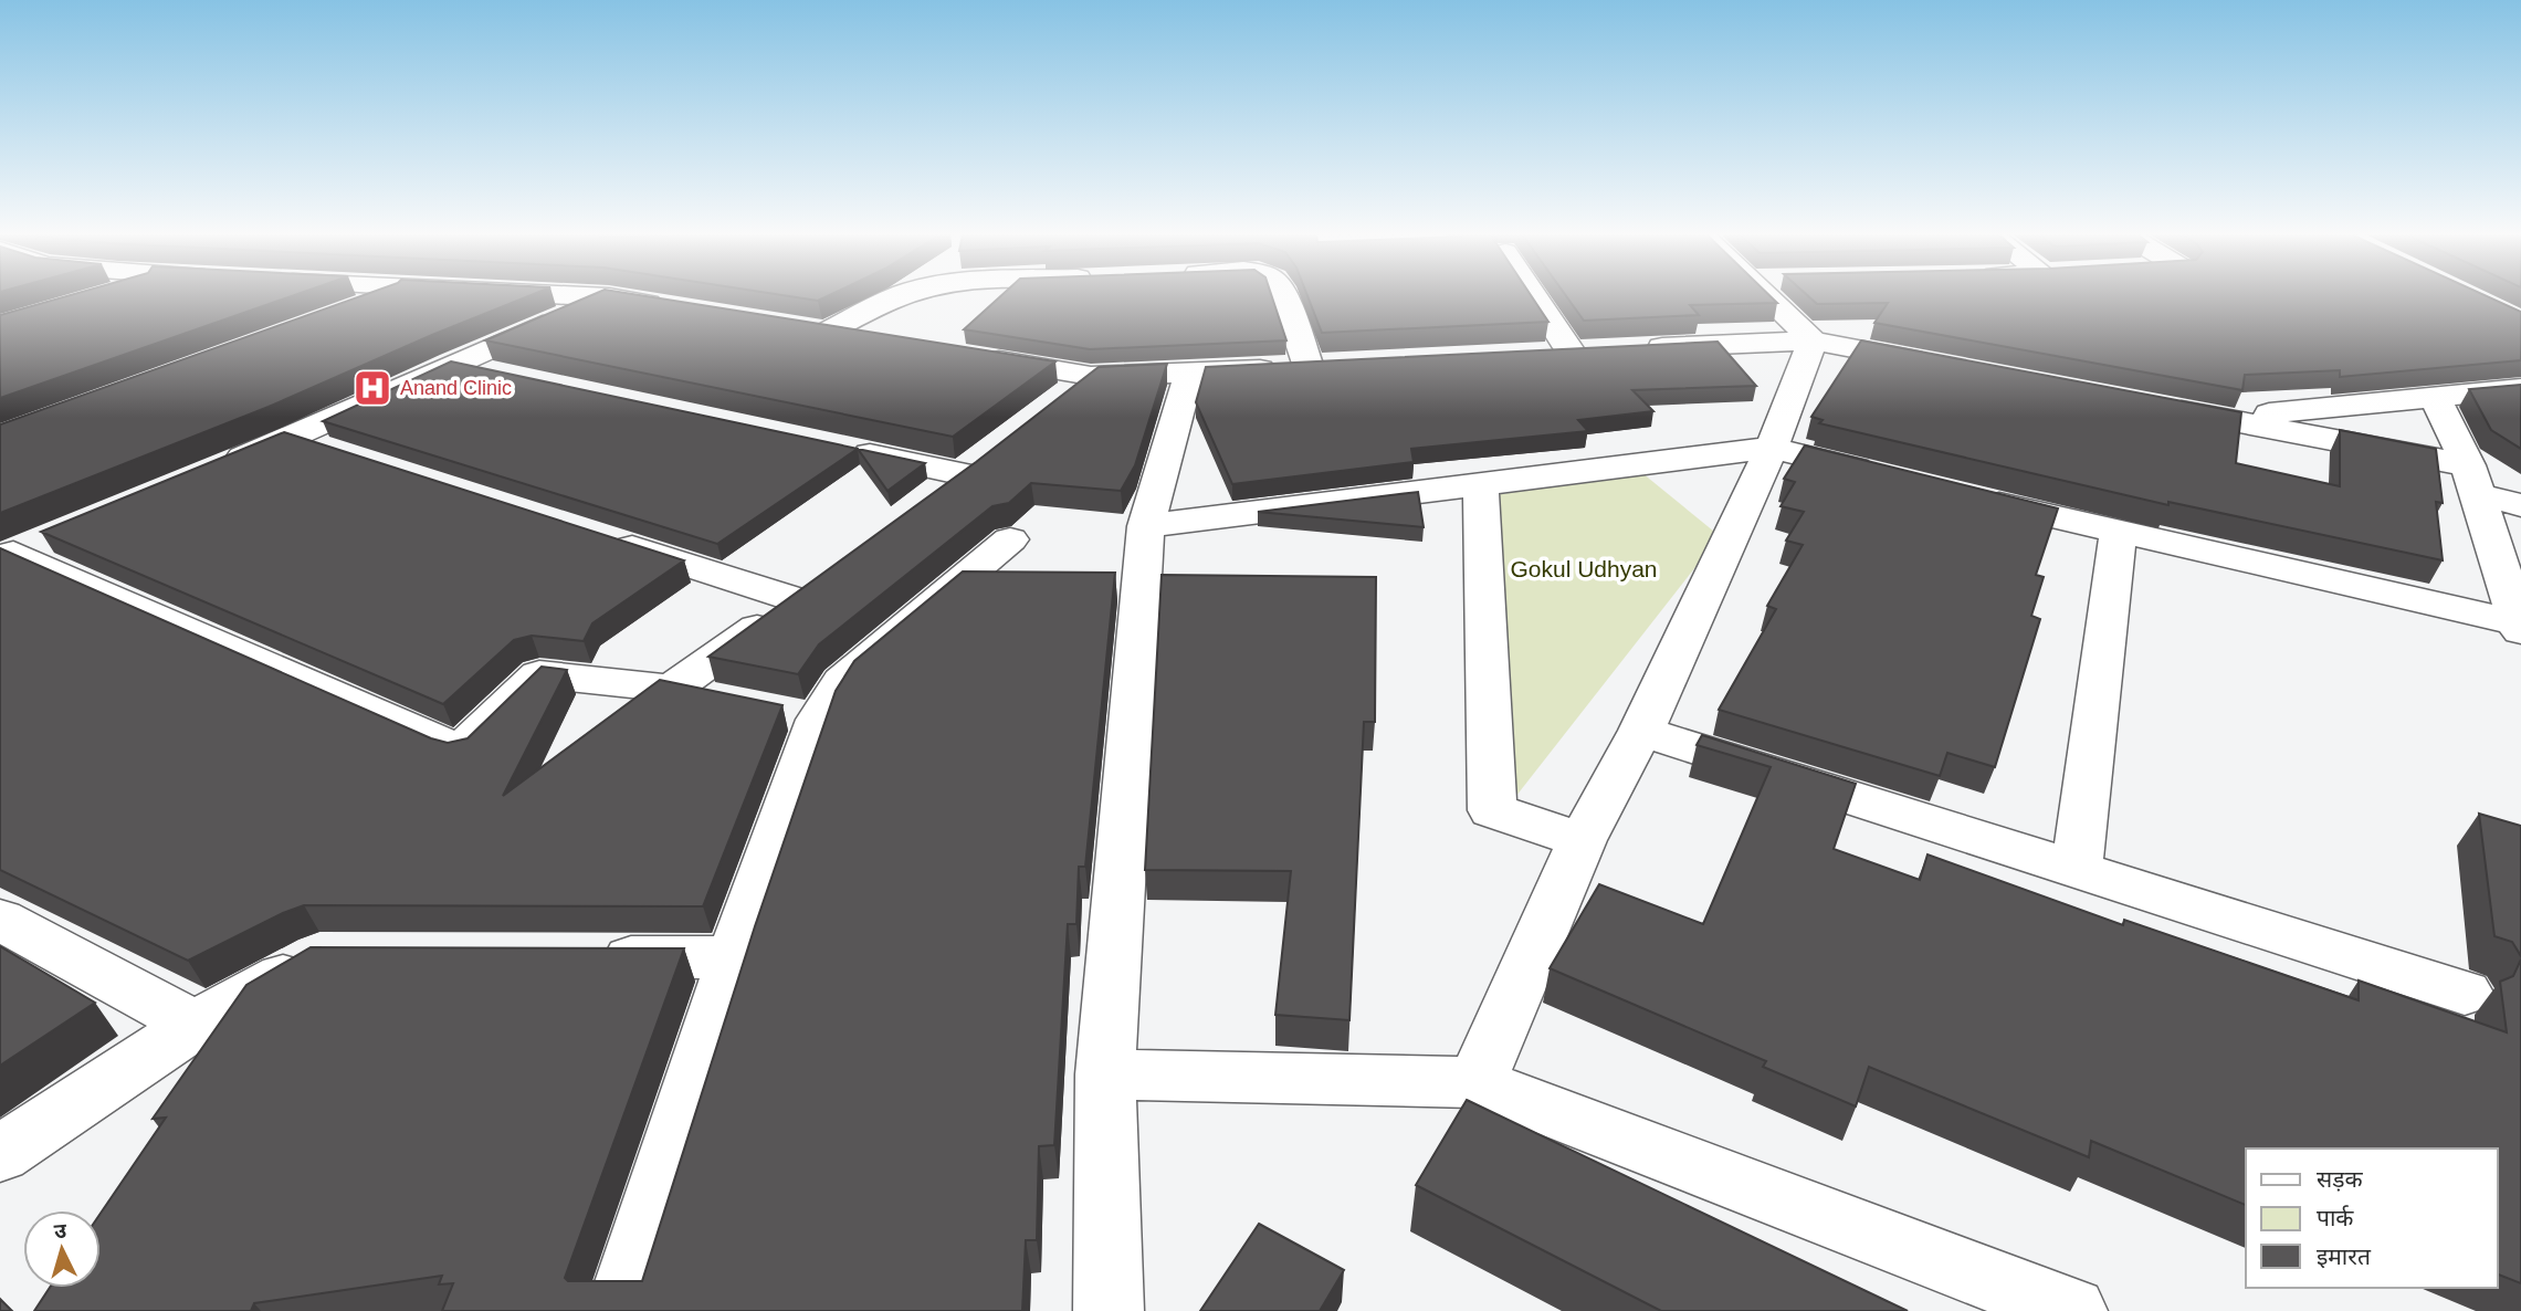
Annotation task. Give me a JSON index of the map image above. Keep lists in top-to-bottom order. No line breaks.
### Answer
{"parks":["Gokul Udhyan"],"places":{"hospital":["Anand Clinic"]},"legend":["सड़क","पार्क","इमारत"],"north":"top"}
